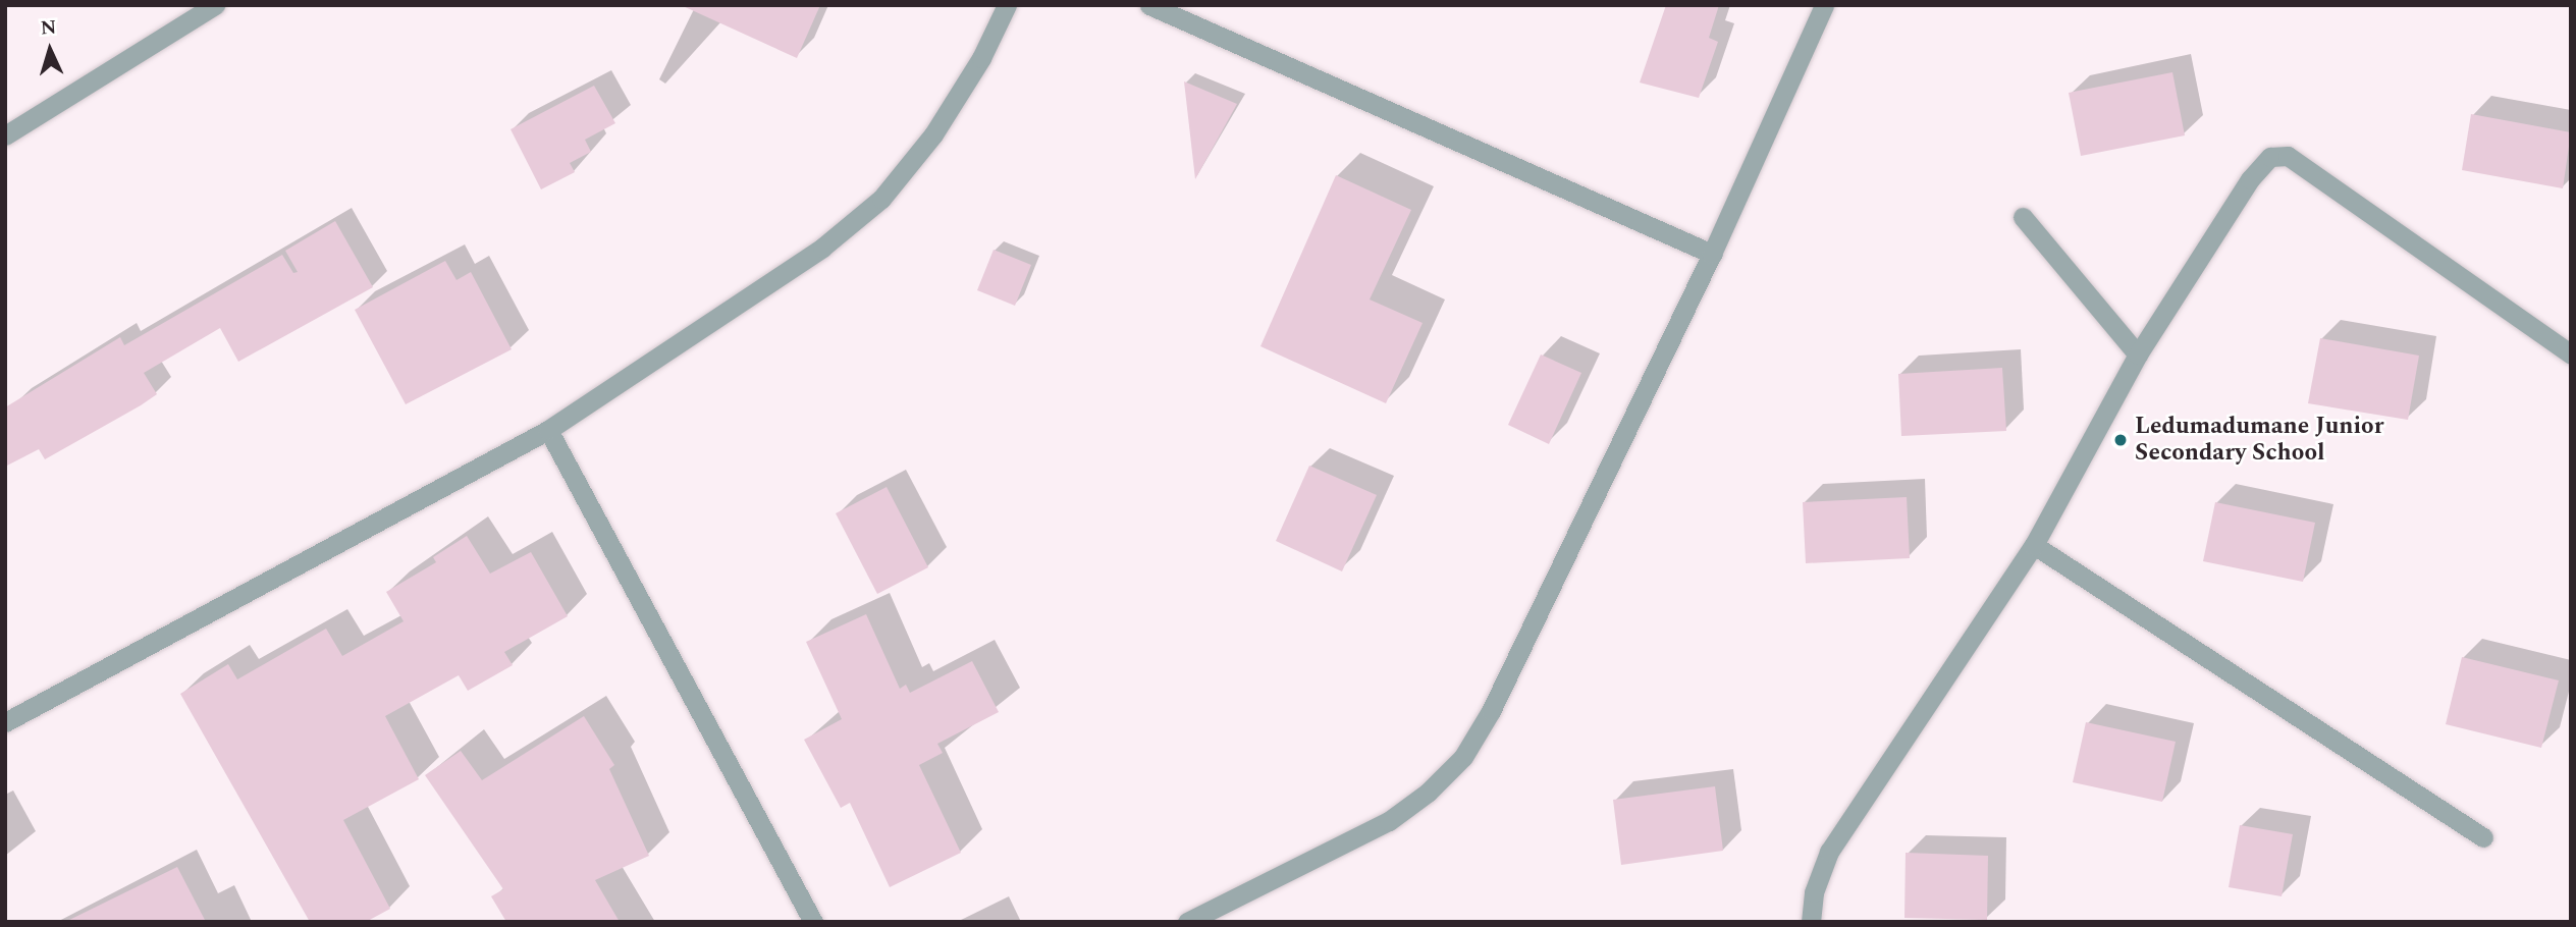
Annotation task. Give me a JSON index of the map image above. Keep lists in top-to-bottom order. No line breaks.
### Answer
{"places":["Ledumadumane Junior Secondary School"],"north":"top"}
